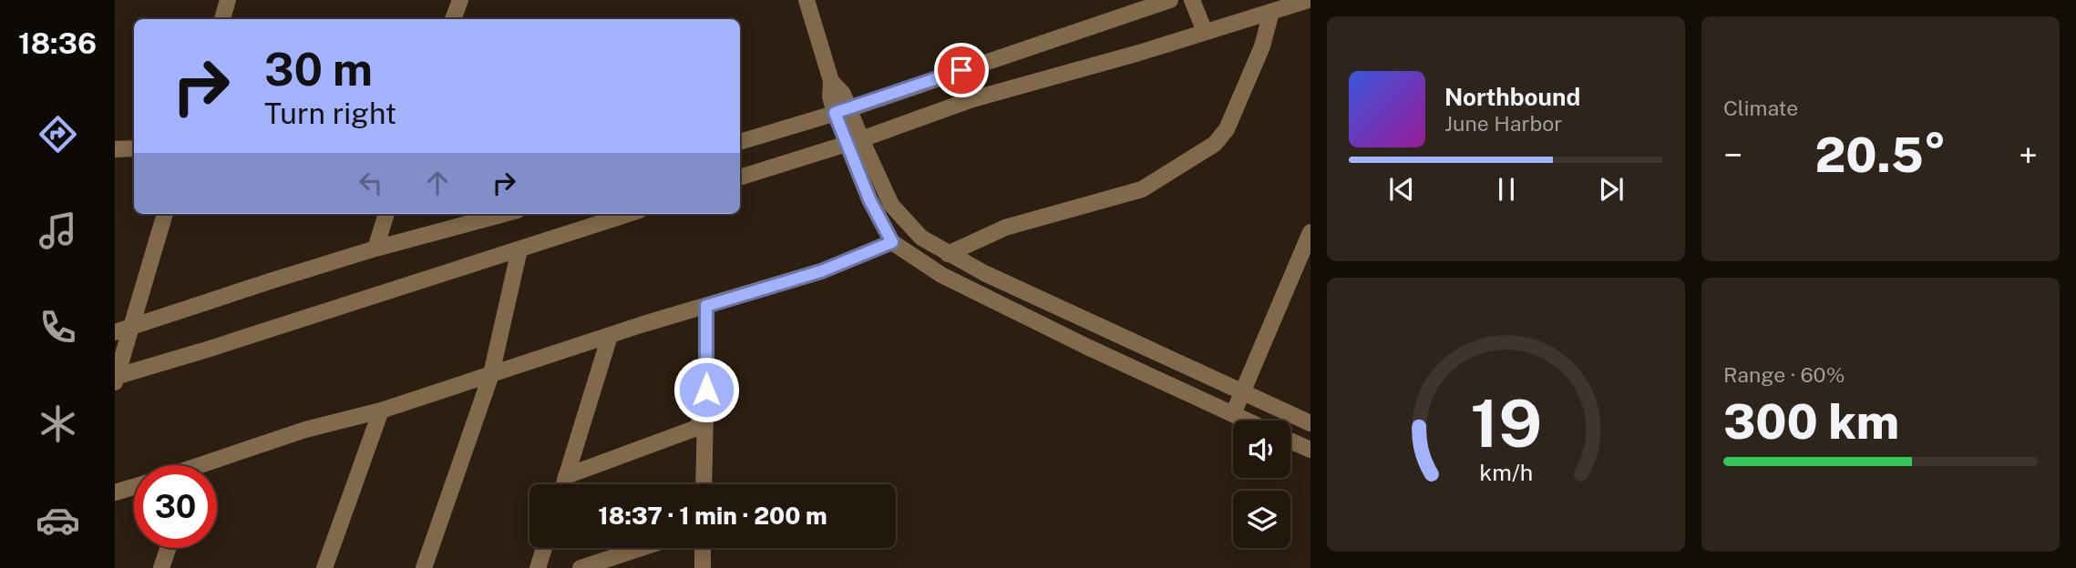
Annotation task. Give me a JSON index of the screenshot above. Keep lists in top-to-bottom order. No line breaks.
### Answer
{"page":{"tabs":"18:36","tile":["Climate",["Range · 60%","300 km"]],"turn":["30 m","Turn right"],"song":["Northbound","June Harbor"],"heat":["−","20.5°","+"],"limit":"30","trip":"18:37 · 1 min · 200 m","gauge":["19","km/h"]}}
